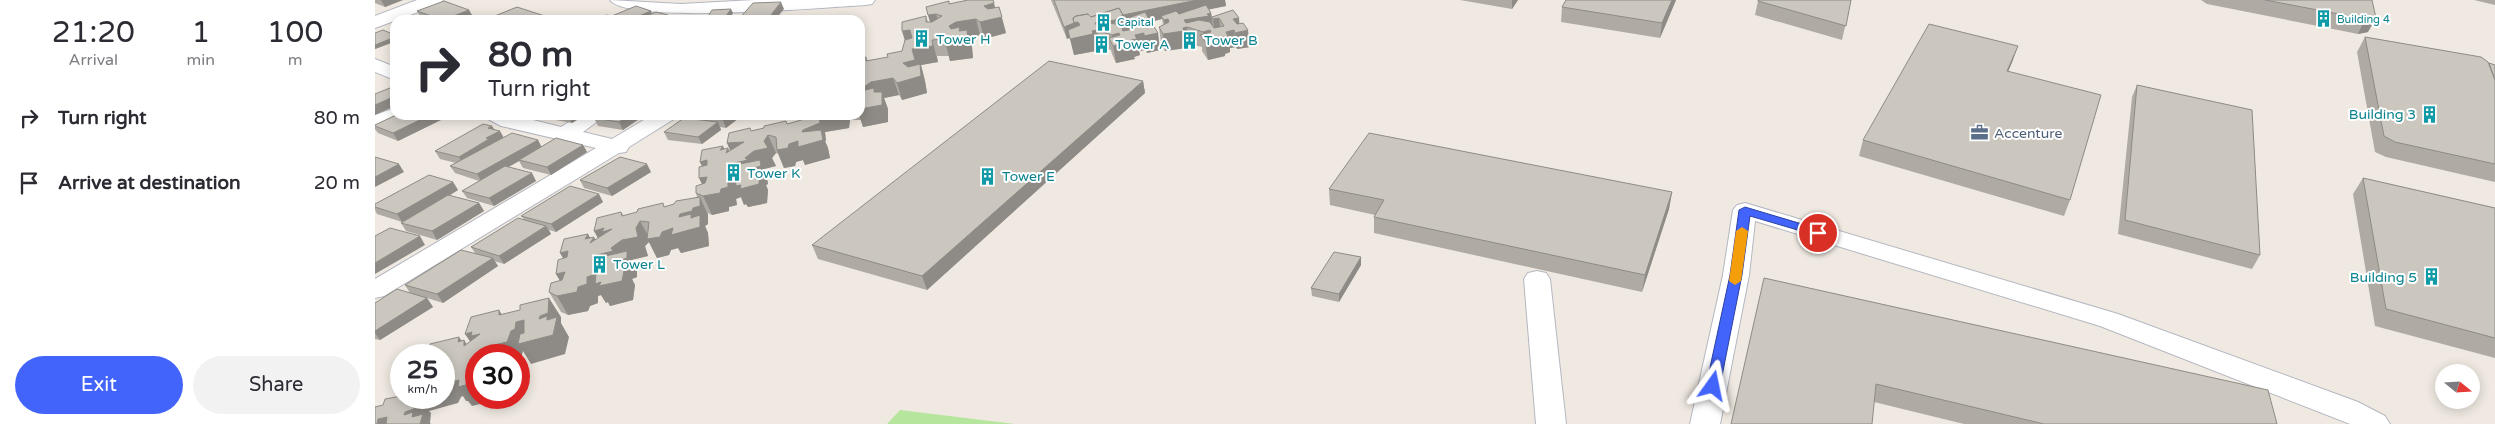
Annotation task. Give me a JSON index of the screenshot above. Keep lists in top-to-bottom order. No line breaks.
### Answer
{"places":{"building":["Building 4","Capital","Tower H","Tower B","Tower A","Building 3","Tower K","Tower E","Tower L","Building 5"],"office":["Accenture"]},"north":"right","page":{"eta":["21:20","Arrival","1","min","100","m"],"turn":["80 m","Turn right"],"list":[{"name":"Turn right","value":"80 m"},{"name":"Arrive at destination","value":"20 m"}],"speed":"25 km/h","limit":"30","buttons":["Exit","Share"]}}
